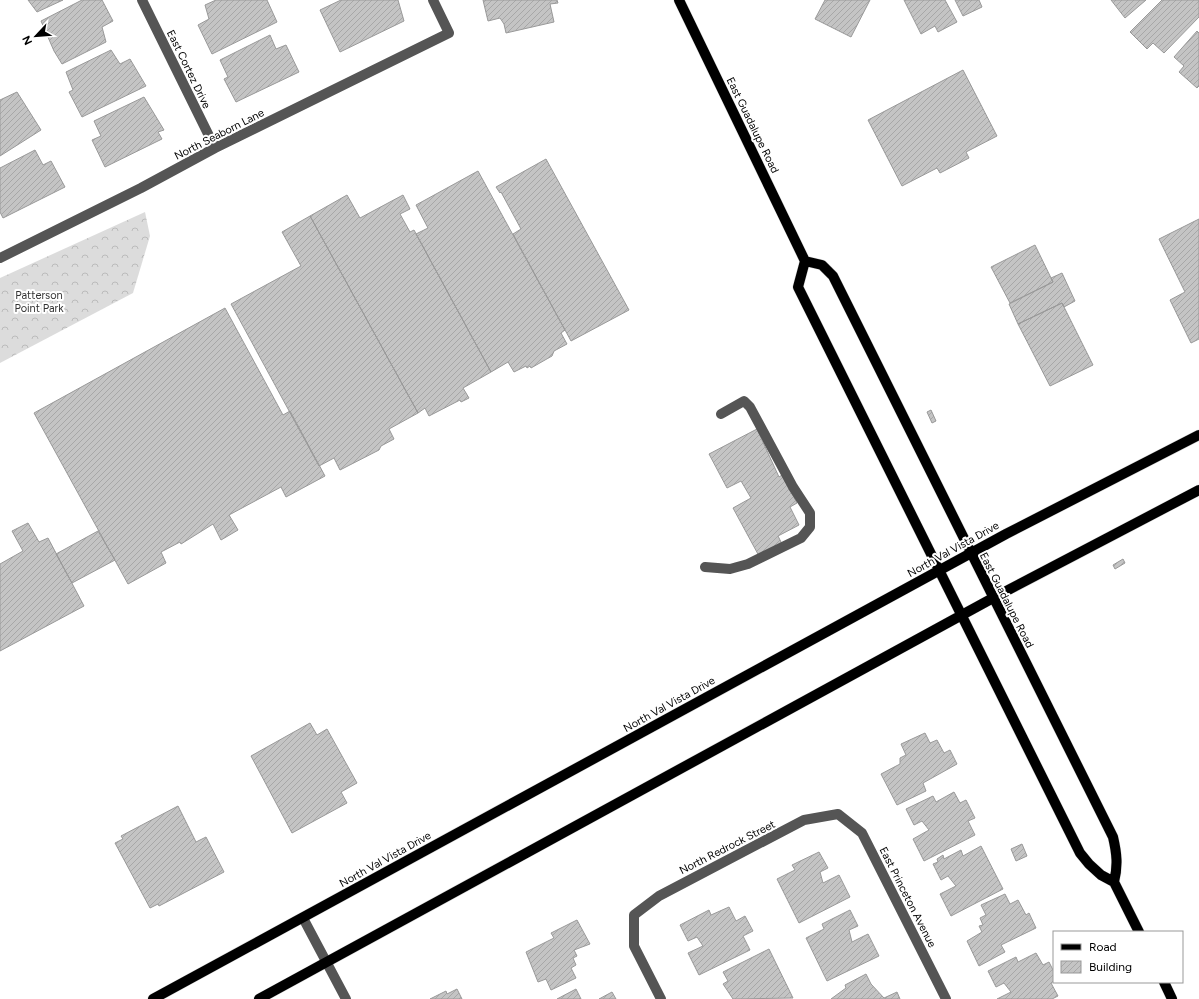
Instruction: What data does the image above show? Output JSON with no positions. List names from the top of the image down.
{
  "streets": {
    "main road": ["East Guadalupe Road", "North Val Vista Drive"],
    "street": [
      "East Cortez Drive",
      "North Seaborn Lane",
      "North Redrock Street",
      "East Princeton Avenue"
    ]
  },
  "crossings": [
    ["East Cortez Drive", "North Seaborn Lane"],
    ["East Guadalupe Road", "North Val Vista Drive"],
    ["North Redrock Street", "East Princeton Avenue"]
  ],
  "parks": ["Patterson Point Park"],
  "legend": ["Road", "Building"],
  "north": "bottom left"
}
